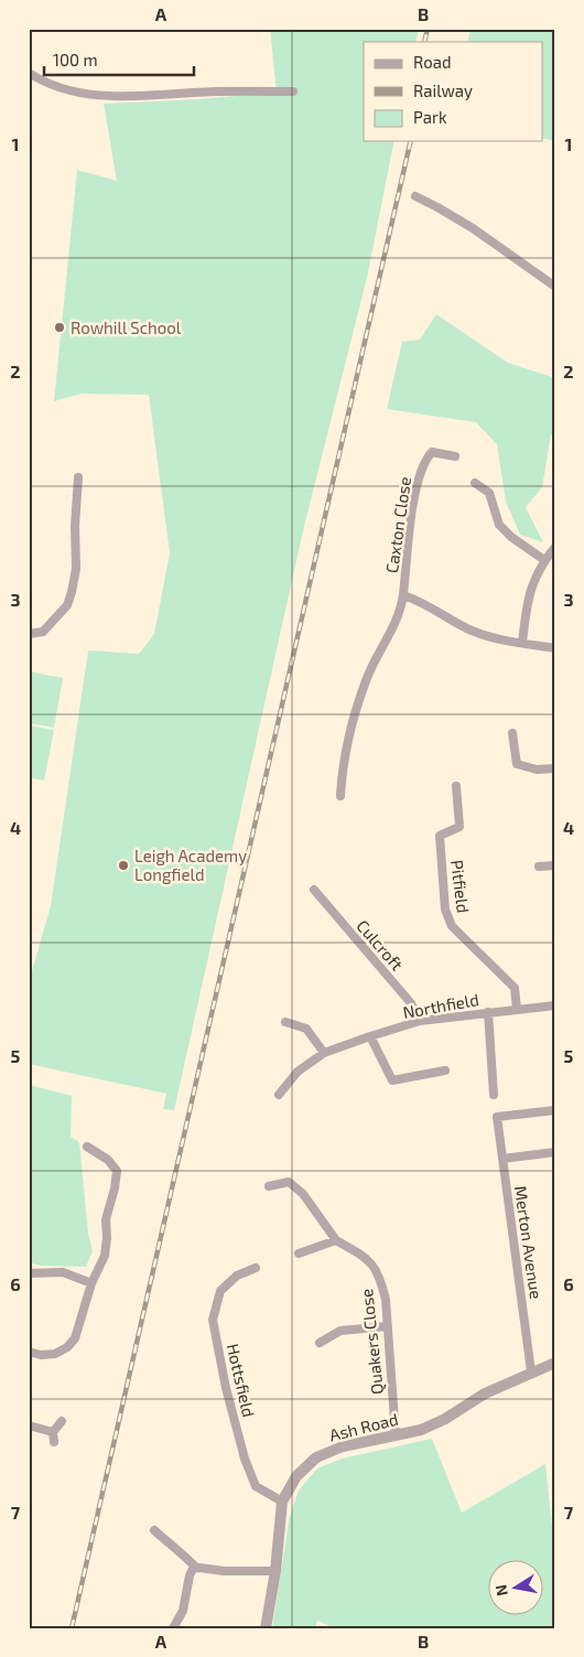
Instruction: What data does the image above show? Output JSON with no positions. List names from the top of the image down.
{
  "streets": {
    "street": [
      "Caxton Close",
      "Pitfield",
      "Culcroft",
      "Northfield",
      "Merton Avenue",
      "Quakers Close",
      "Hottsfield",
      "Ash Road"
    ]
  },
  "crossings": [
    ["Pitfield", "Northfield"],
    ["Culcroft", "Northfield"],
    ["Merton Avenue", "Ash Road"],
    ["Quakers Close", "Ash Road"],
    ["Hottsfield", "Ash Road"]
  ],
  "places": ["Rowhill School", "Leigh Academy Longfield"],
  "legend": ["Road", "Railway", "Park"],
  "scale_bar": "100 m",
  "north": "left",
  "grid": {
    "columns": ["A", "B"],
    "rows": [
      "1",
      "2",
      "3",
      "4",
      "5",
      "6",
      "7"
    ]
  }
}
